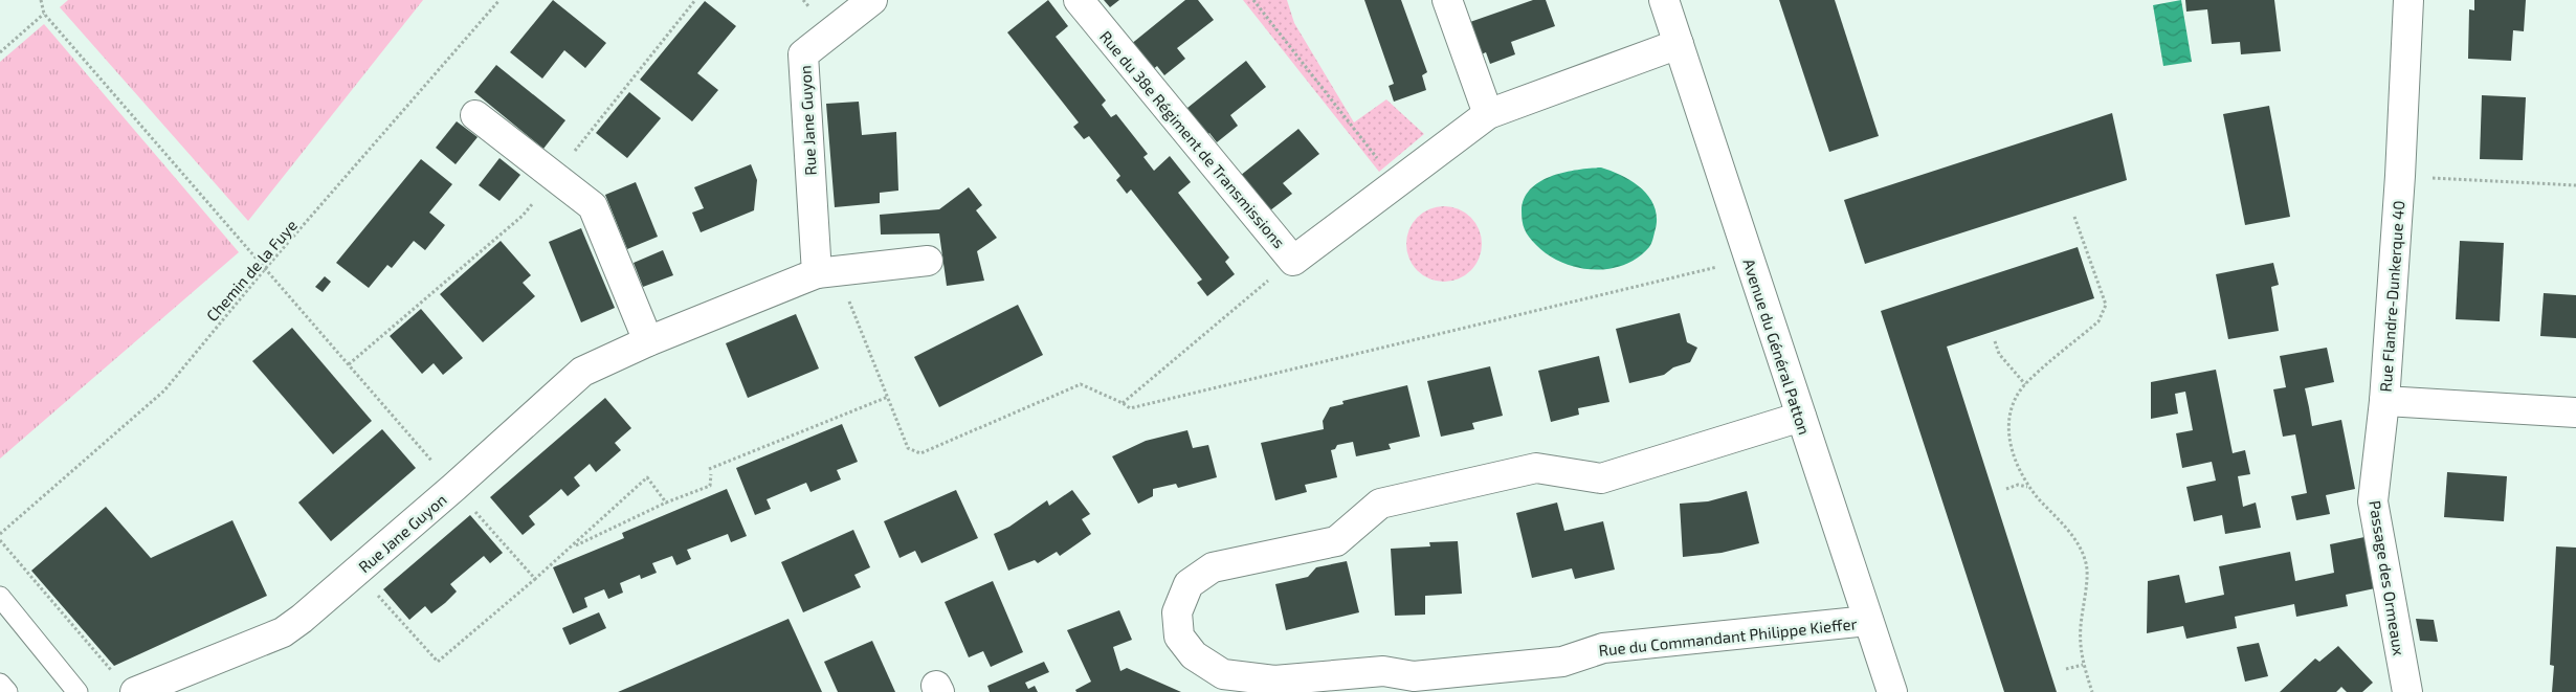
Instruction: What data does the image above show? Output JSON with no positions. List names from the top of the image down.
{
  "streets": {
    "street": [
      "Rue Jane Guyon",
      "Rue du 38e Régiment de Transmissions",
      "Rue Flandre-Dunkerque 40",
      "Avenue du Général Patton",
      "Passage des Ormeaux",
      "Rue du Commandant Philippe Kieffer"
    ],
    "path": ["Chemin de la Fuye"]
  },
  "crossings": [
    ["Rue du 38e Régiment de Transmissions", "Avenue du Général Patton"],
    ["Rue Flandre-Dunkerque 40", "Passage des Ormeaux"],
    ["Avenue du Général Patton", "Rue du Commandant Philippe Kieffer"]
  ]
}
